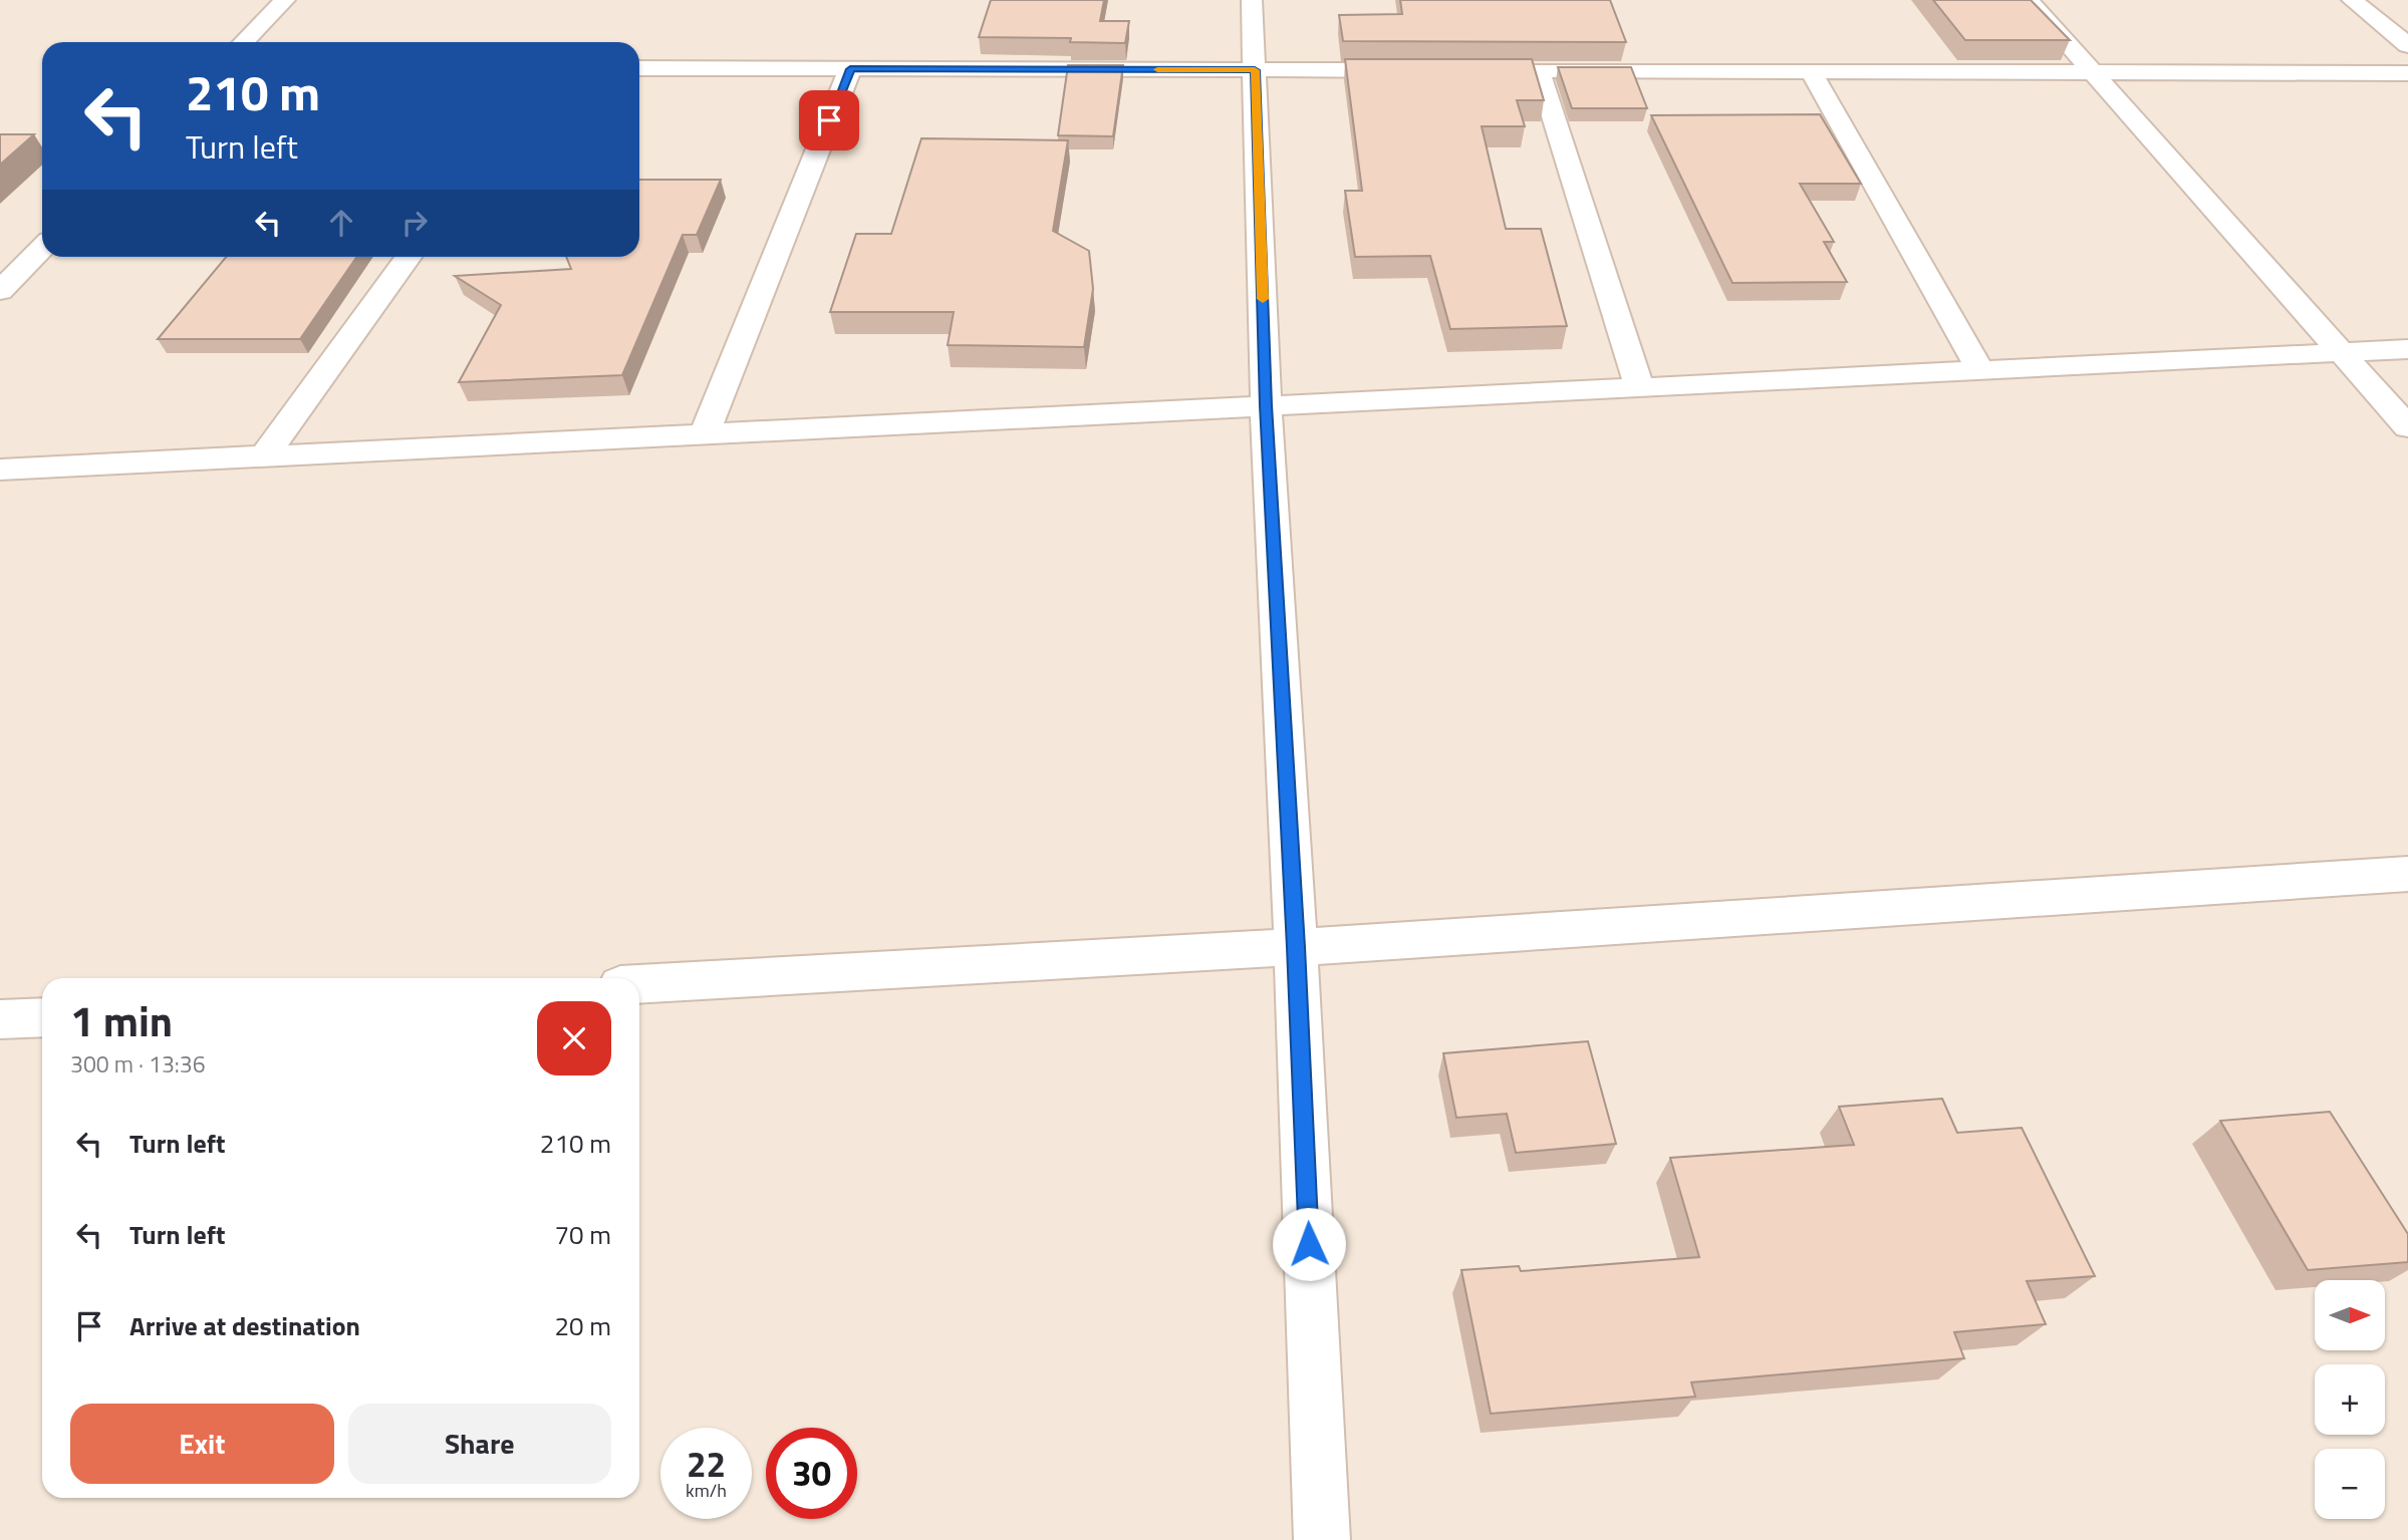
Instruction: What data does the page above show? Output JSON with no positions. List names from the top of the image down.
{
  "north": "right",
  "page": {
    "turn": ["210 m", "Turn left"],
    "heading": ["1 min", "300 m · 13:36"],
    "list": [
      {
        "name": "Turn left",
        "value": "210 m"
      },
      {
        "name": "Turn left",
        "value": "70 m"
      },
      {
        "name": "Arrive at destination",
        "value": "20 m"
      }
    ],
    "map_buttons": ["+", "−"],
    "buttons": ["Exit", "Share"],
    "speed": "22 km/h",
    "limit": "30"
  }
}
